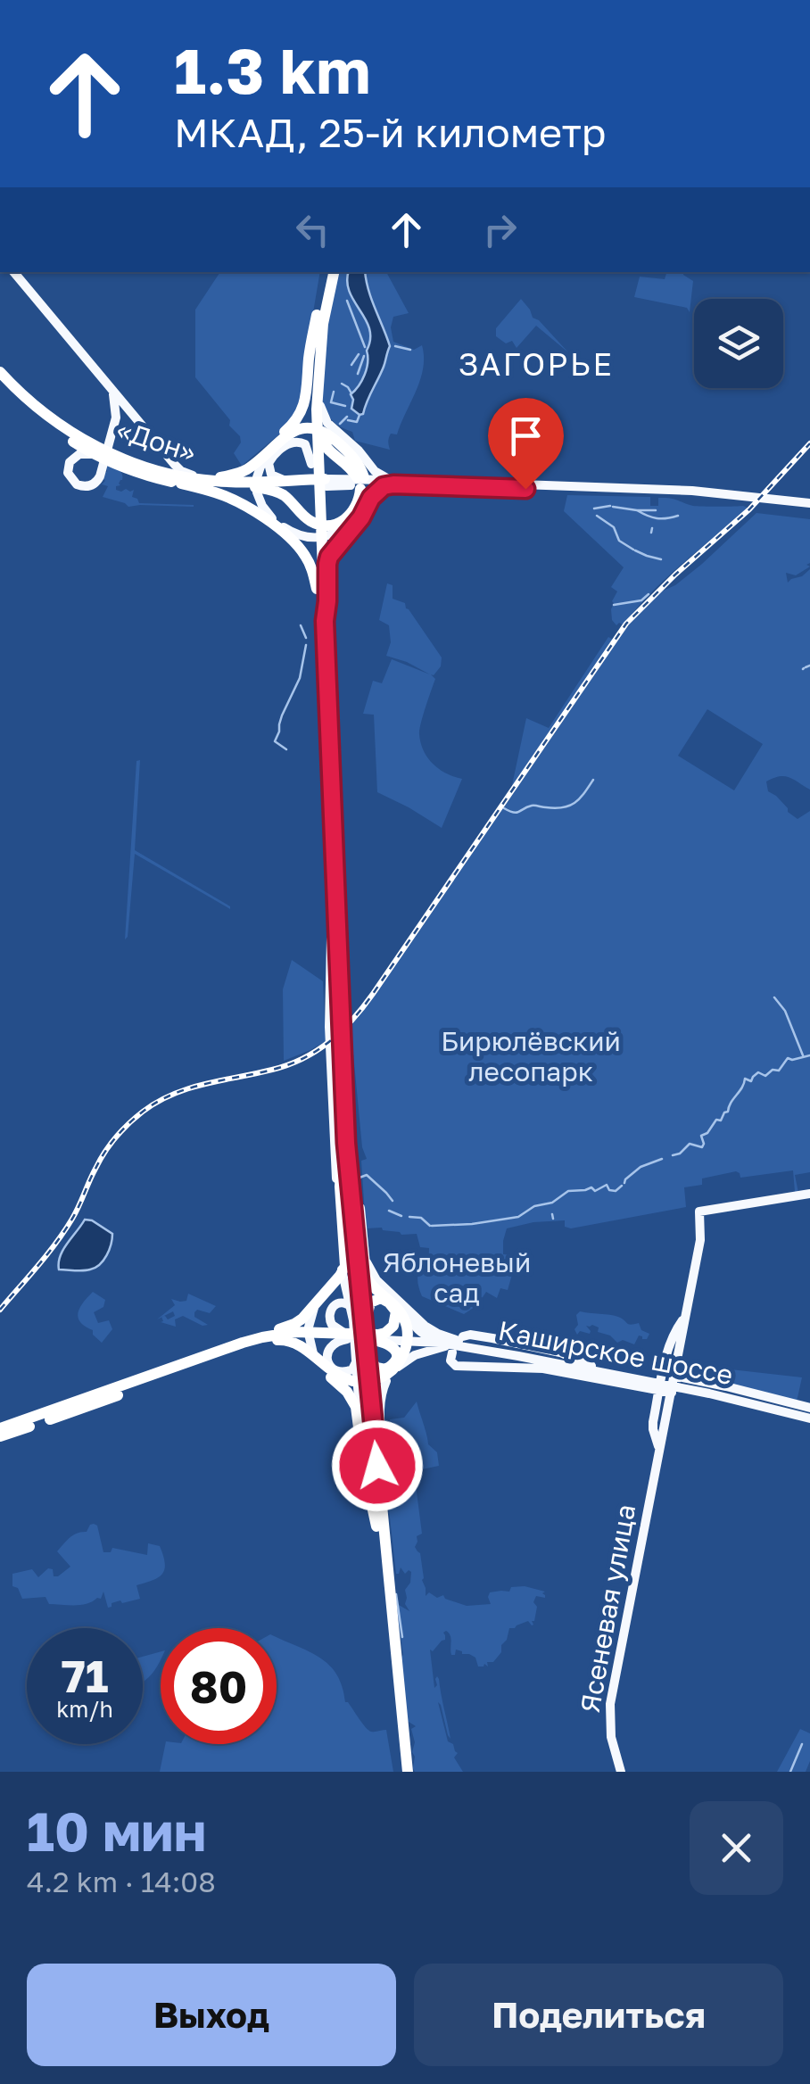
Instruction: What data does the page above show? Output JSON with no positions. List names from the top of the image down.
{
  "streets": {
    "highway": ["«Дон»", "Каширское шоссе"],
    "main road": ["Ясеневая улица"]
  },
  "crossings": [
    ["Каширское шоссе", "Ясеневая улица"]
  ],
  "districts": ["ЗАГОРЬЕ"],
  "parks": ["Бирюлёвский лесопарк", "Яблоневый сад"],
  "page": {
    "turn": ["1.3 km", "МКАД, 25-й километр"],
    "speed": "71 km/h",
    "limit": "80",
    "heading": ["10 мин", "4.2 km · 14:08"],
    "buttons": ["Выход", "Поделиться"]
  }
}
